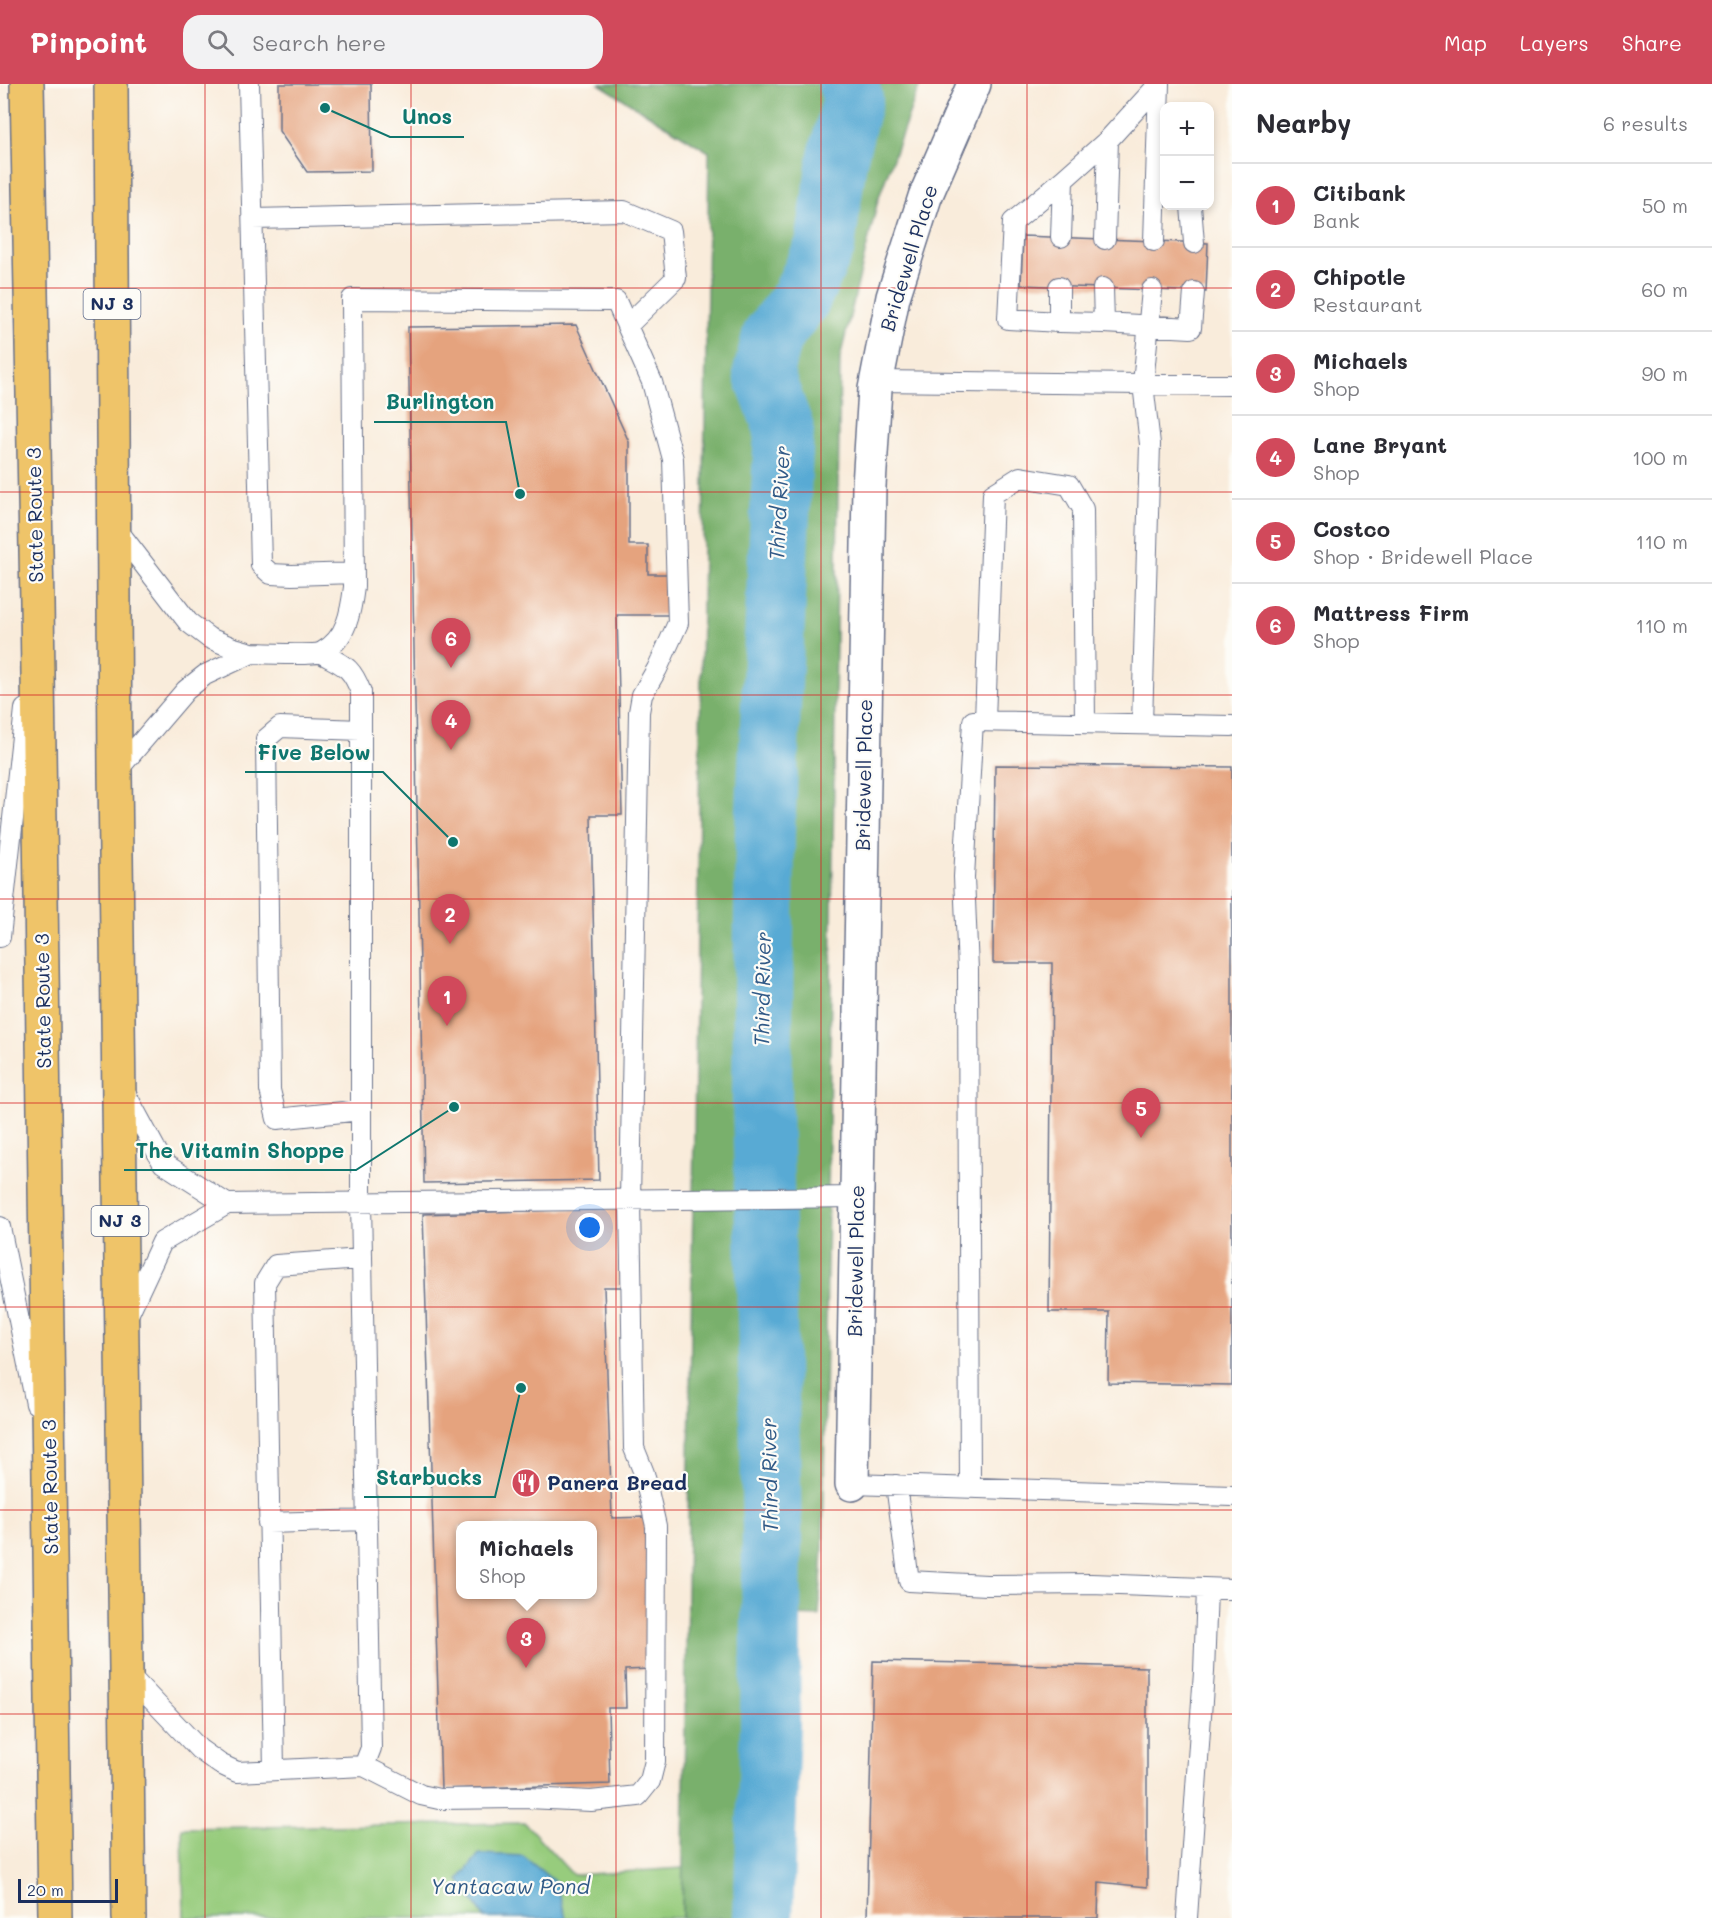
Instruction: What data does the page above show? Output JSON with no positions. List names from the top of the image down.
{
  "streets": {
    "highway": ["NJ 3", "State Route 3"],
    "street": ["Bridewell Place"]
  },
  "water": ["Third River", "Yantacaw Pond"],
  "places": {
    "other": [
      "Unos",
      "Burlington",
      "Five Below",
      "The Vitamin Shoppe",
      "Starbucks"
    ],
    "restaurant": ["Panera Bread"]
  },
  "scale_bar": "20 m",
  "page": {
    "header": "Pinpoint",
    "search": "Search here",
    "nav": ["Map", "Layers", "Share"],
    "heading": ["Nearby", "6 results"],
    "map_buttons": ["+", "−"],
    "list": [
      {
        "mark": "1",
        "name": "Citibank",
        "note": "Bank",
        "value": "50 m"
      },
      {
        "mark": "2",
        "name": "Chipotle",
        "note": "Restaurant",
        "value": "60 m"
      },
      {
        "mark": "3",
        "name": "Michaels",
        "note": "Shop",
        "value": "90 m"
      },
      {
        "mark": "4",
        "name": "Lane Bryant",
        "note": "Shop",
        "value": "100 m"
      },
      {
        "mark": "5",
        "name": "Costco",
        "note": "Shop · Bridewell Place",
        "value": "110 m"
      },
      {
        "mark": "6",
        "name": "Mattress Firm",
        "note": "Shop",
        "value": "110 m"
      }
    ],
    "pins": [
      "6",
      "4",
      "2",
      "1",
      "5",
      "3"
    ],
    "popup": ["Michaels", "Shop"],
    "scale": "20 m"
  }
}
